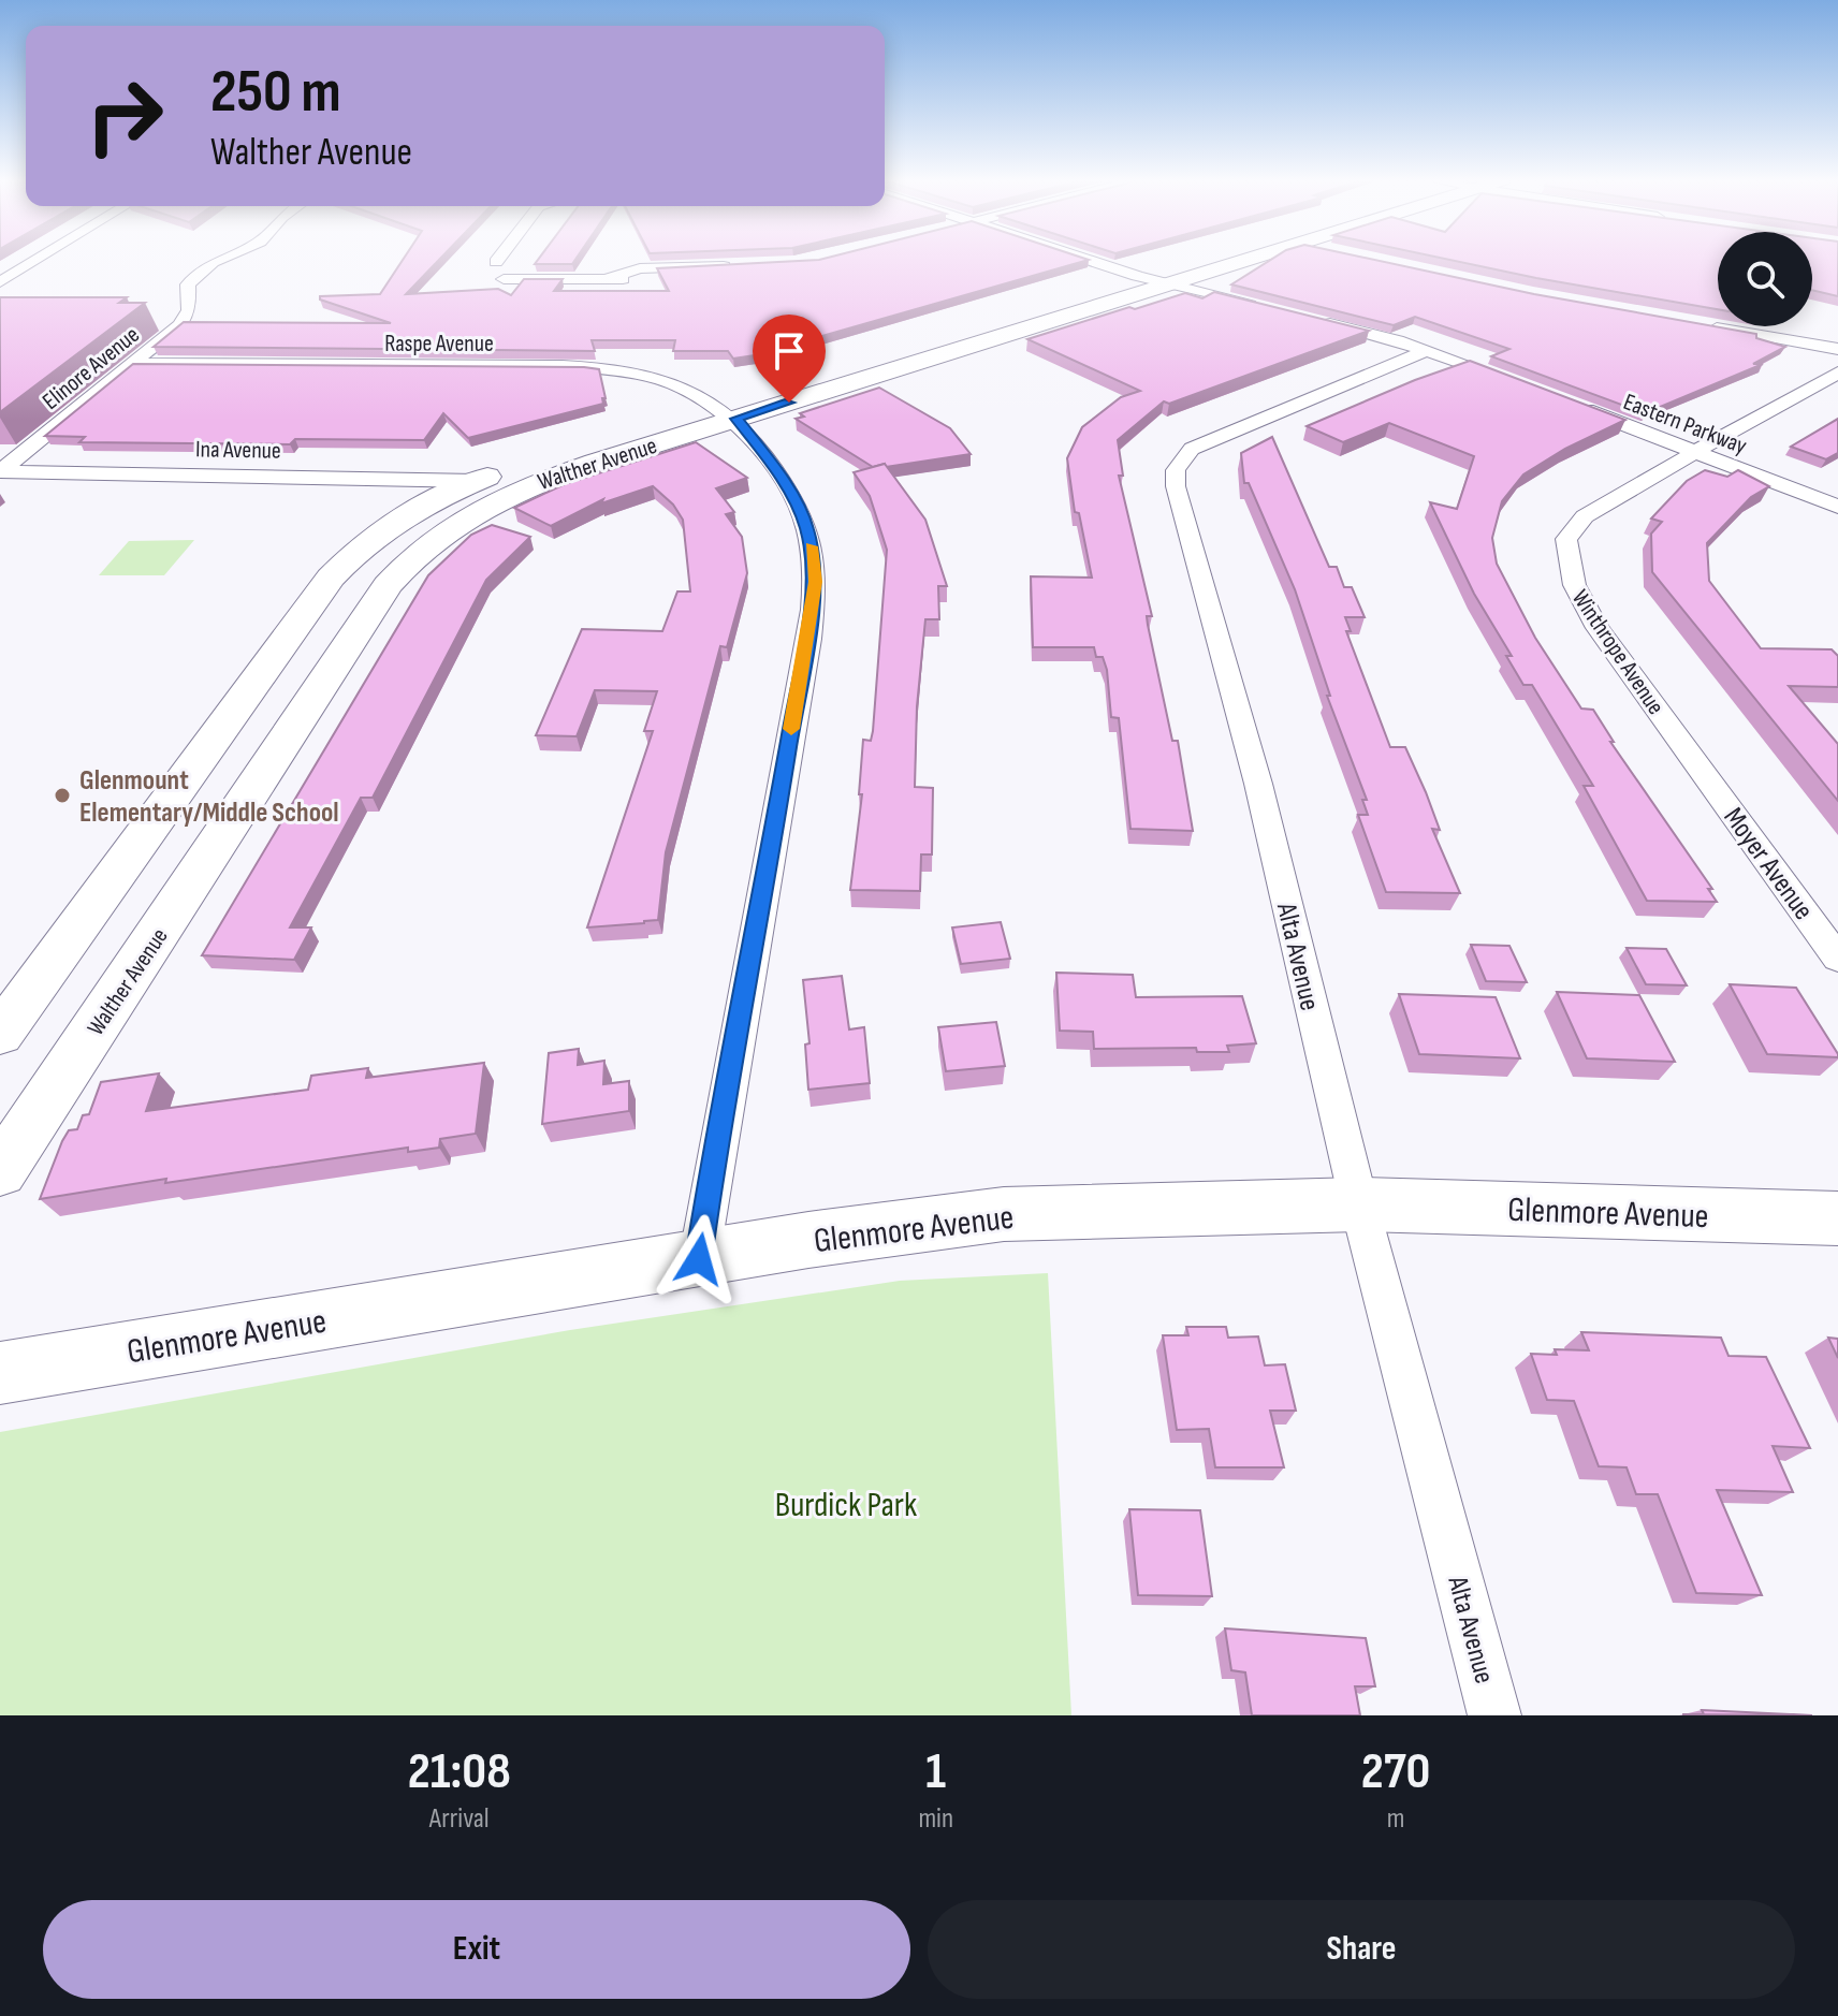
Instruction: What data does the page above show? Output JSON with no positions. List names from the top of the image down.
{
  "streets": {
    "main road": ["Walther Avenue", "Glenmore Avenue"],
    "street": [
      "Raspe Avenue",
      "Elinore Avenue",
      "Eastern Parkway",
      "Ina Avenue",
      "Winthrope Avenue",
      "Moyer Avenue",
      "Alta Avenue"
    ]
  },
  "crossings": [
    ["Raspe Avenue", "Elinore Avenue"],
    ["Raspe Avenue", "Walther Avenue"],
    ["Elinore Avenue", "Ina Avenue"],
    ["Eastern Parkway", "Winthrope Avenue"],
    ["Ina Avenue", "Walther Avenue"],
    ["Winthrope Avenue", "Moyer Avenue"],
    ["Alta Avenue", "Glenmore Avenue"]
  ],
  "parks": ["Burdick Park"],
  "places": ["Glenmount Elementary/Middle School"],
  "page": {
    "turn": ["250 m", "Walther Avenue"],
    "eta": [
      "21:08",
      "Arrival",
      "1",
      "min",
      "270",
      "m"
    ],
    "buttons": ["Exit", "Share"]
  }
}
